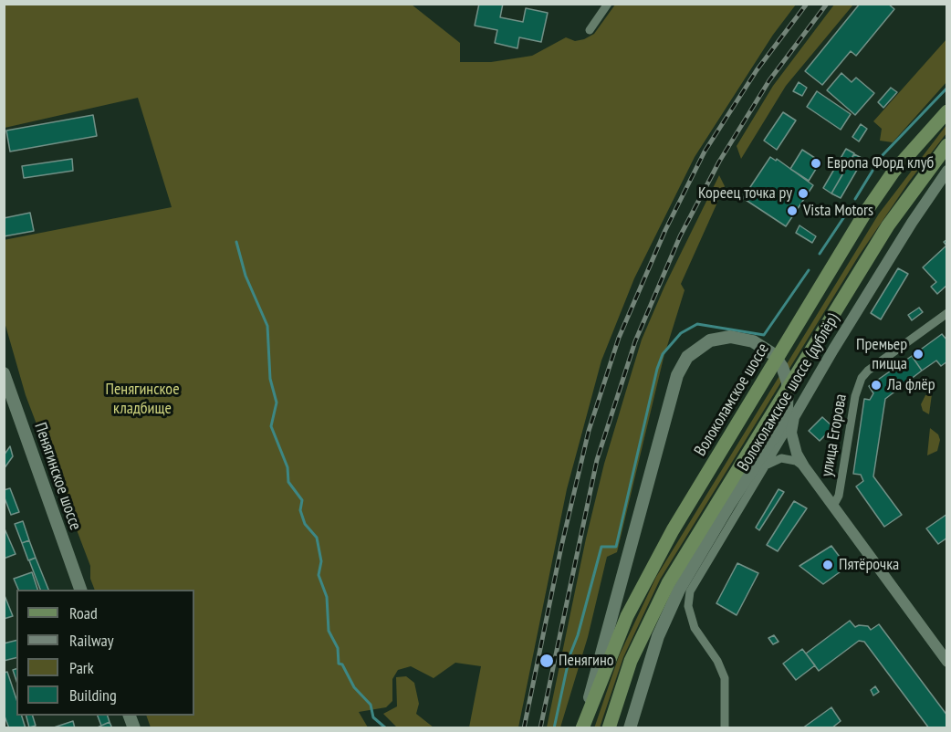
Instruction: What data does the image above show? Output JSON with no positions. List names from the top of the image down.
{
  "streets": {
    "main road": ["Волоколамское шоссе", "Пенягинское шоссе"],
    "street": ["Волоколамское шоссе (дублёр)", "улица Егорова"]
  },
  "parks": ["Пенягинское кладбище"],
  "places": [
    "Европа Форд клуб",
    "Кореец точка ру",
    "Vista Motors",
    "Премьер пицца",
    "Ла флёр",
    "Пятёрочка",
    "Пенягино"
  ],
  "legend": [
    "Road",
    "Railway",
    "Park",
    "Building"
  ]
}
